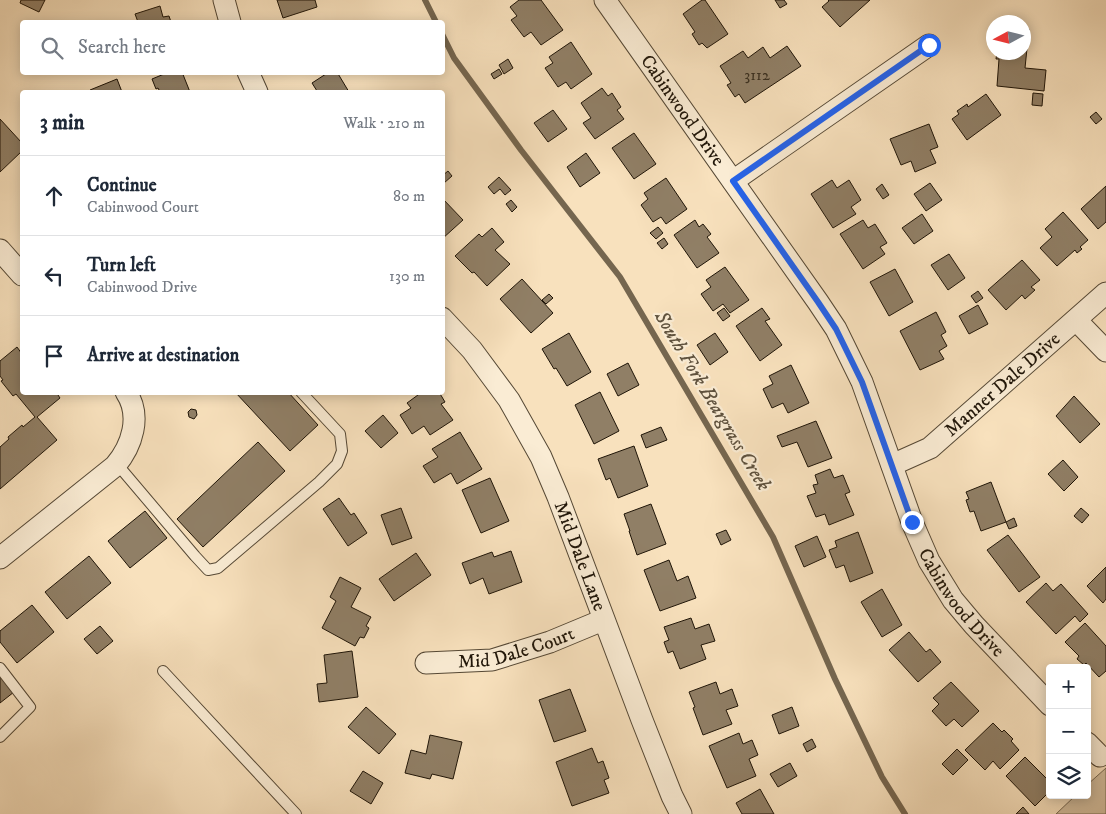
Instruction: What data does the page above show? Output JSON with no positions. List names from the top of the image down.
{
  "streets": {
    "street": [
      "Cabinwood Drive",
      "Manner Dale Drive",
      "Mid Dale Lane",
      "Mid Dale Court"
    ]
  },
  "crossings": [
    ["Cabinwood Drive", "Manner Dale Drive"],
    ["Mid Dale Lane", "Mid Dale Court"]
  ],
  "water": ["South Fork Beargrass Creek"],
  "house_numbers": ["3112"],
  "north": "left",
  "page": {
    "search": "Search here",
    "heading": ["3 min", "Walk · 210 m"],
    "list": [
      ["Continue", "Cabinwood Court", "80 m"],
      ["Turn left", "Cabinwood Drive", "130 m"],
      "Arrive at destination"
    ],
    "map_buttons": ["+", "−"]
  }
}
